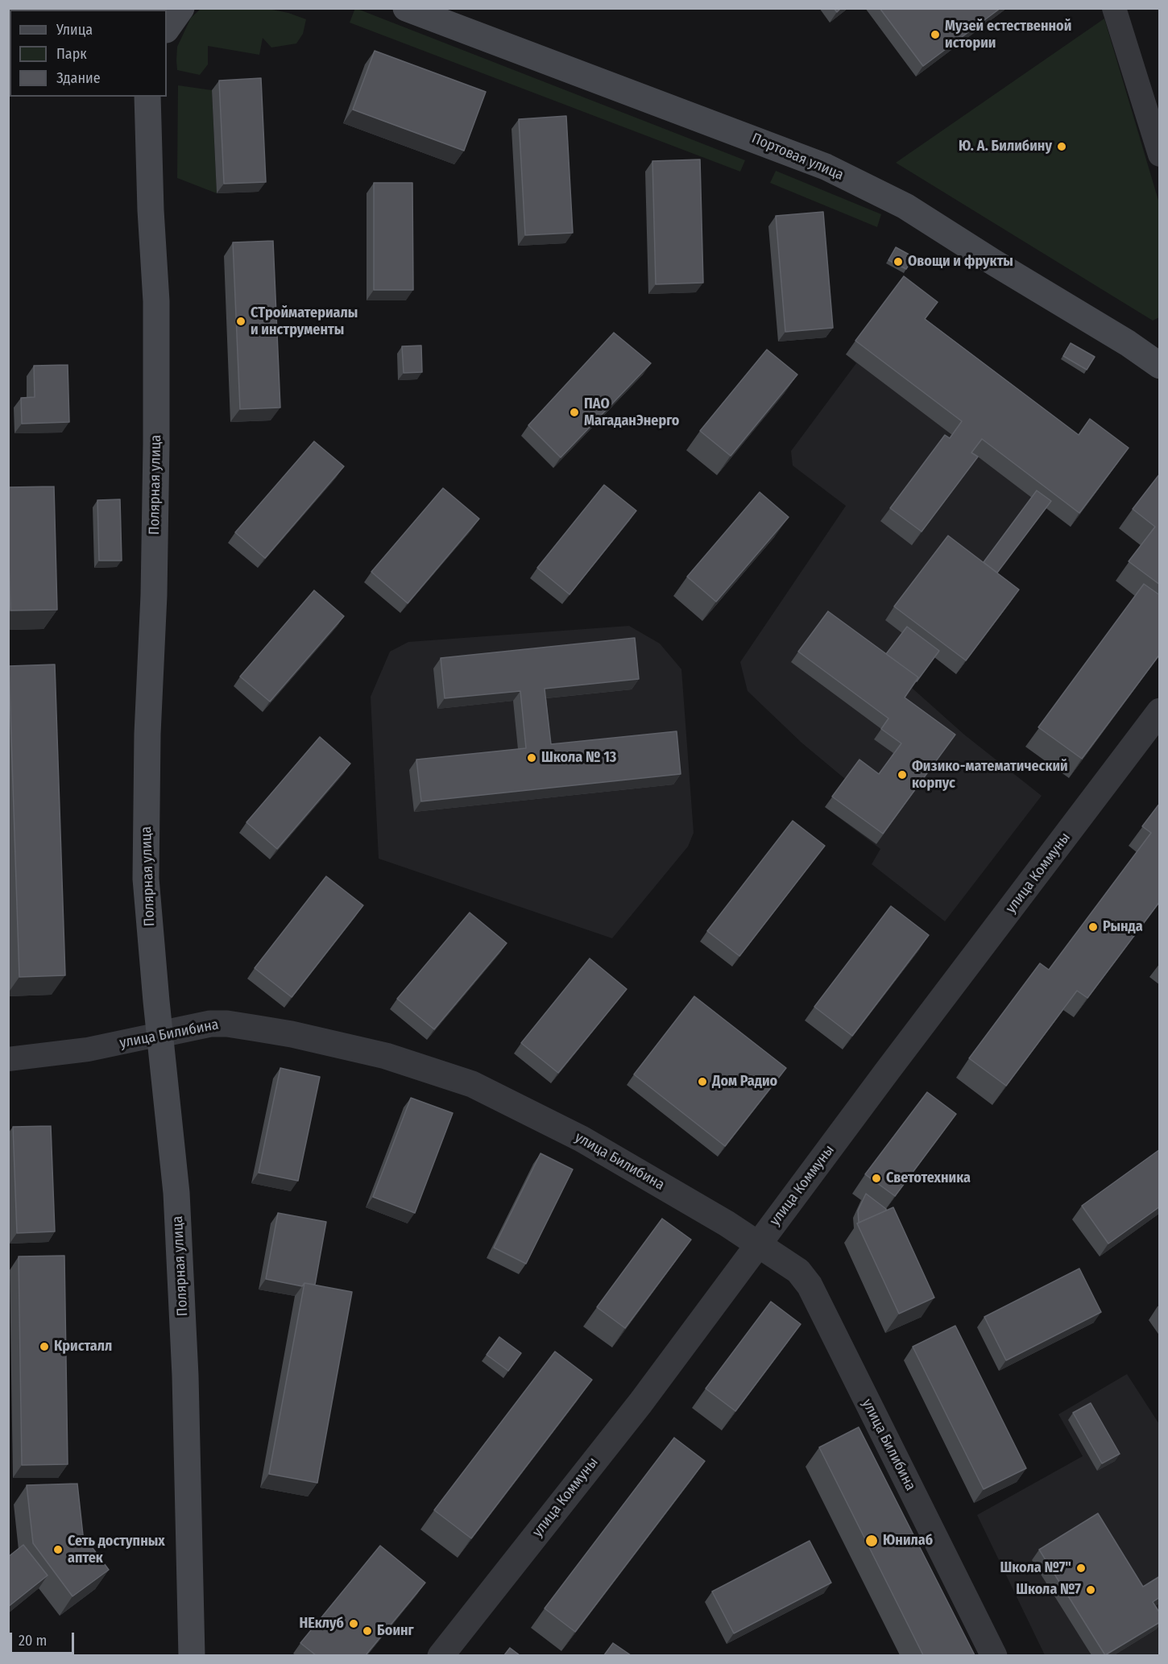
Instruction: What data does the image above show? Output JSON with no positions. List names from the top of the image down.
{
  "streets": {
    "main road": ["Портовая улица", "Полярная улица"],
    "street": ["улица Коммуны", "улица Билибина"]
  },
  "crossings": [
    ["Полярная улица", "улица Билибина"],
    ["улица Коммуны", "улица Билибина"]
  ],
  "places": [
    "Музей естественной истории",
    "Ю. А. Билибину",
    "Овощи и фрукты",
    "СТройматериалы и инструменты",
    "ПАО МагаданЭнерго",
    "Школа № 13",
    "Физико-математический корпус",
    "Рында",
    "Дом Радио",
    "Светотехника",
    "Кристалл",
    "Юнилаб",
    "Сеть доступных аптек",
    "Школа №7\"",
    "Школа №7",
    "НЕклуб",
    "Боинг"
  ],
  "legend": ["Улица", "Парк", "Здание"],
  "scale_bar": "20 m"
}
